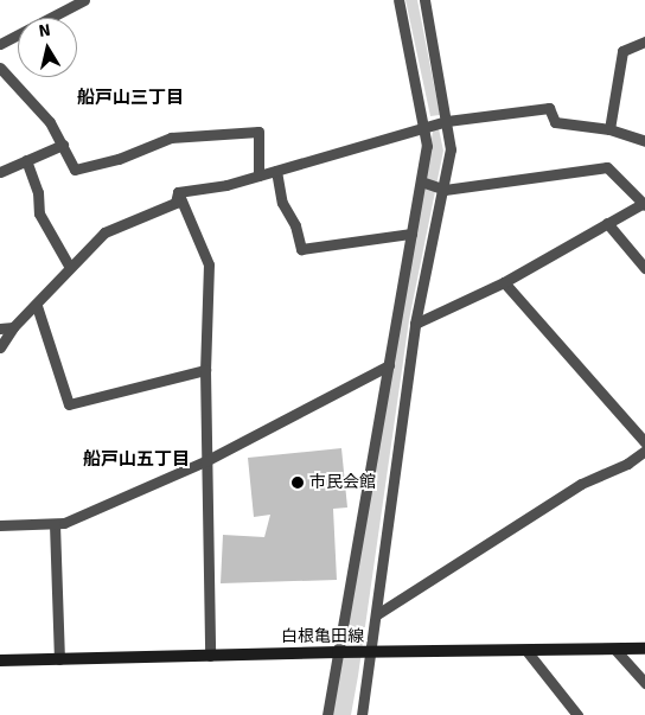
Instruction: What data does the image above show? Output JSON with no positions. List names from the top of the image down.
{
  "streets": {
    "main road": ["白根亀田線"]
  },
  "districts": ["船戸山三丁目", "船戸山五丁目"],
  "places": ["市民会館"],
  "north": "top"
}
